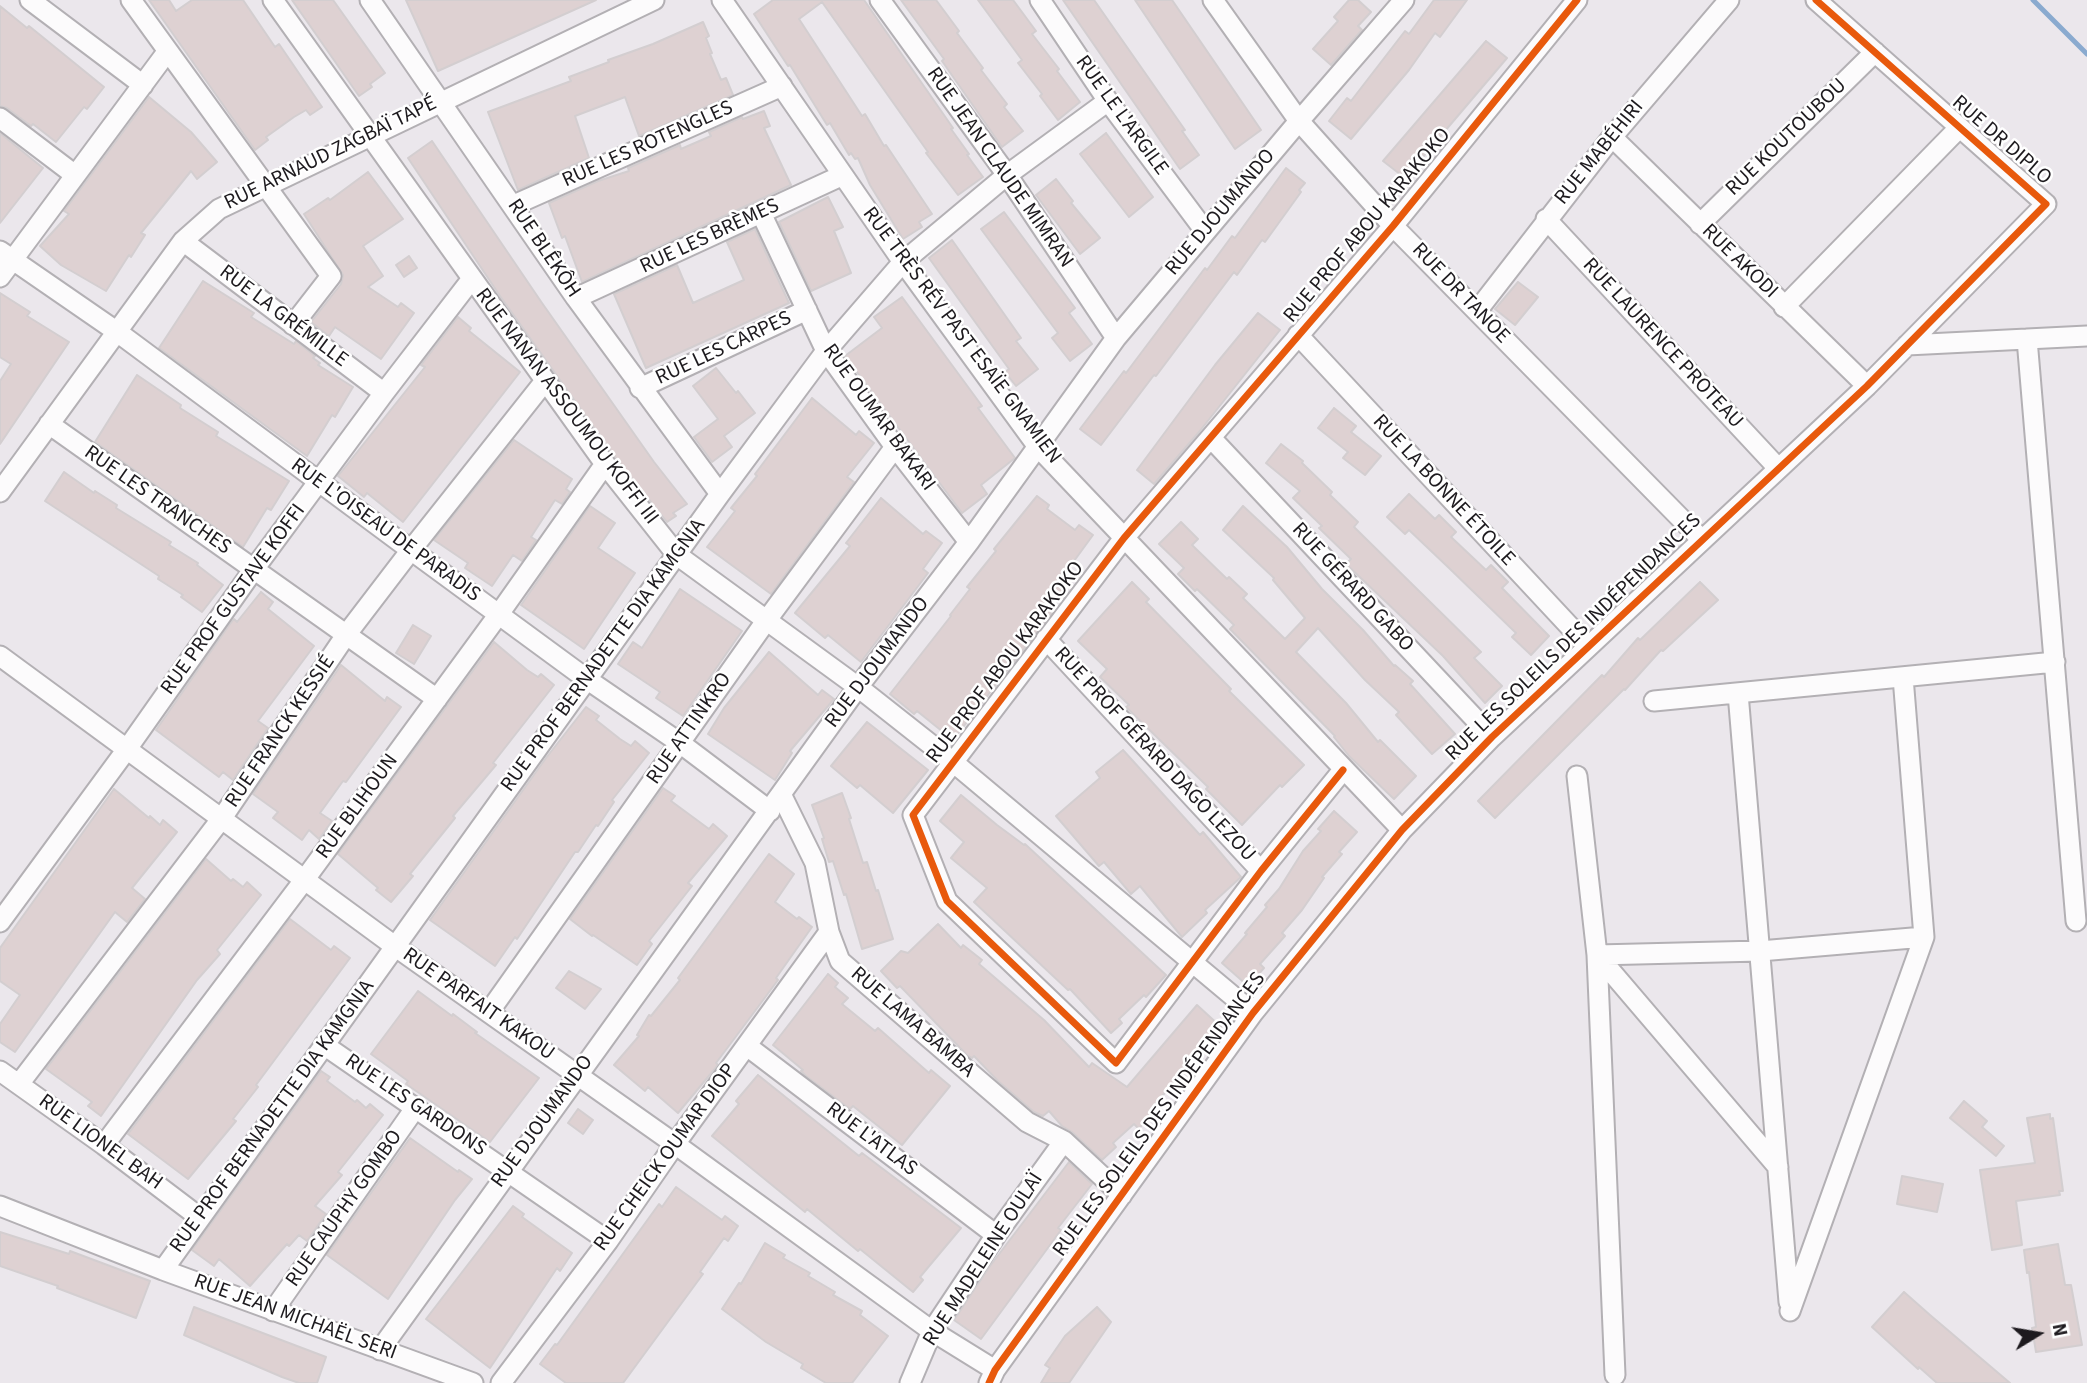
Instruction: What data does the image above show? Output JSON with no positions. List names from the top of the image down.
{
  "streets": {
    "street": [
      "RUE LE L'ARGILE",
      "RUE KOUTOUBOU",
      "RUE DR DIPLO",
      "RUE LES ROTENGLES",
      "RUE MABÉHIRI",
      "RUE ARNAUD ZAGBAÏ TAPÉ",
      "RUE JEAN CLAUDE MIMRAN",
      "RUE DJOUMANDO",
      "RUE PROF ABOU KARAKOKO",
      "RUE LES BRÈMES",
      "RUE BLÊKÔH",
      "RUE AKODI",
      "RUE DR TANOE",
      "RUE LA GRÉMILLE",
      "RUE TRÈS RÉV PAST ESAÏE GNAMIEN",
      "RUE LAURENCE PROTEAU",
      "RUE LES CARPES",
      "RUE NANAN ASSOUMOU KOFFI III",
      "RUE OUMAR BAKARI",
      "RUE LA BONNE ÉTOILE",
      "RUE LES TRANCHES",
      "RUE L'OISEAU DE PARADIS",
      "RUE GÉRARD GABO",
      "RUE PROF GUSTAVE KOFFI",
      "RUE LES SOLEILS DES INDÉPENDANCES",
      "RUE PROF BERNADETTE DIA KAMGNIA",
      "RUE ATTINKRO",
      "RUE FRANCK KESSIÉ",
      "RUE PROF GÉRARD DAGO LEZOU",
      "RUE BLIHOUN",
      "RUE PARFAIT KAKOU",
      "RUE LAMA BAMBA",
      "RUE LES GARDONS",
      "RUE L'ATLAS",
      "RUE LIONEL BAH",
      "RUE CHEICK OUMAR DIOP",
      "RUE CAUPHY GOMBO",
      "RUE MADELEINE OULAÏ",
      "RUE JEAN MICHAËL SERI"
    ]
  },
  "crossings": [
    ["RUE LE L'ARGILE", "RUE DJOUMANDO"],
    ["RUE LE L'ARGILE", "RUE PROF BERNADETTE DIA KAMGNIA"],
    ["RUE KOUTOUBOU", "RUE DR DIPLO"],
    ["RUE KOUTOUBOU", "RUE AKODI"],
    ["RUE DR DIPLO", "RUE LES SOLEILS DES INDÉPENDANCES"],
    ["RUE LES ROTENGLES", "RUE BLÊKÔH"],
    ["RUE LES ROTENGLES", "RUE TRÈS RÉV PAST ESAÏE GNAMIEN"],
    ["RUE MABÉHIRI", "RUE AKODI"],
    ["RUE MABÉHIRI", "RUE DR TANOE"],
    ["RUE MABÉHIRI", "RUE LAURENCE PROTEAU"],
    ["RUE ARNAUD ZAGBAÏ TAPÉ", "RUE BLÊKÔH"],
    ["RUE ARNAUD ZAGBAÏ TAPÉ", "RUE LA GRÉMILLE"],
    ["RUE ARNAUD ZAGBAÏ TAPÉ", "RUE NANAN ASSOUMOU KOFFI III"],
    ["RUE ARNAUD ZAGBAÏ TAPÉ", "RUE LES TRANCHES"],
    ["RUE ARNAUD ZAGBAÏ TAPÉ", "RUE L'OISEAU DE PARADIS"],
    ["RUE JEAN CLAUDE MIMRAN", "RUE DJOUMANDO"],
    ["RUE JEAN CLAUDE MIMRAN", "RUE PROF BERNADETTE DIA KAMGNIA"],
    ["RUE DJOUMANDO", "RUE DR TANOE"],
    ["RUE DJOUMANDO", "RUE TRÈS RÉV PAST ESAÏE GNAMIEN"],
    ["RUE DJOUMANDO", "RUE NANAN ASSOUMOU KOFFI III"],
    ["RUE DJOUMANDO", "RUE OUMAR BAKARI"],
    ["RUE DJOUMANDO", "RUE L'OISEAU DE PARADIS"],
    ["RUE DJOUMANDO", "RUE PARFAIT KAKOU"],
    ["RUE DJOUMANDO", "RUE LAMA BAMBA"],
    ["RUE DJOUMANDO", "RUE LES GARDONS"],
    ["RUE DJOUMANDO", "RUE JEAN MICHAËL SERI"],
    ["RUE PROF ABOU KARAKOKO", "RUE DR TANOE"],
    ["RUE PROF ABOU KARAKOKO", "RUE TRÈS RÉV PAST ESAÏE GNAMIEN"],
    ["RUE PROF ABOU KARAKOKO", "RUE NANAN ASSOUMOU KOFFI III"],
    ["RUE PROF ABOU KARAKOKO", "RUE LA BONNE ÉTOILE"],
    ["RUE PROF ABOU KARAKOKO", "RUE GÉRARD GABO"],
    ["RUE PROF ABOU KARAKOKO", "RUE PROF GÉRARD DAGO LEZOU"],
    ["RUE LES BRÈMES", "RUE BLÊKÔH"],
    ["RUE LES BRÈMES", "RUE TRÈS RÉV PAST ESAÏE GNAMIEN"],
    ["RUE LES BRÈMES", "RUE OUMAR BAKARI"],
    ["RUE BLÊKÔH", "RUE LES CARPES"],
    ["RUE BLÊKÔH", "RUE PROF BERNADETTE DIA KAMGNIA"],
    ["RUE AKODI", "RUE LES SOLEILS DES INDÉPENDANCES"],
    ["RUE DR TANOE", "RUE LES SOLEILS DES INDÉPENDANCES"],
    ["RUE LA GRÉMILLE", "RUE PROF GUSTAVE KOFFI"],
    ["RUE TRÈS RÉV PAST ESAÏE GNAMIEN", "RUE LES SOLEILS DES INDÉPENDANCES"],
    ["RUE TRÈS RÉV PAST ESAÏE GNAMIEN", "RUE PROF BERNADETTE DIA KAMGNIA"],
    ["RUE LAURENCE PROTEAU", "RUE LES SOLEILS DES INDÉPENDANCES"],
    ["RUE LES CARPES", "RUE OUMAR BAKARI"],
    ["RUE NANAN ASSOUMOU KOFFI III", "RUE PROF GUSTAVE KOFFI"],
    ["RUE NANAN ASSOUMOU KOFFI III", "RUE LES SOLEILS DES INDÉPENDANCES"],
    ["RUE NANAN ASSOUMOU KOFFI III", "RUE PROF BERNADETTE DIA KAMGNIA"],
    ["RUE NANAN ASSOUMOU KOFFI III", "RUE ATTINKRO"],
    ["RUE NANAN ASSOUMOU KOFFI III", "RUE FRANCK KESSIÉ"],
    ["RUE NANAN ASSOUMOU KOFFI III", "RUE BLIHOUN"],
    ["RUE OUMAR BAKARI", "RUE PROF BERNADETTE DIA KAMGNIA"],
    ["RUE OUMAR BAKARI", "RUE ATTINKRO"],
    ["RUE LA BONNE ÉTOILE", "RUE LES SOLEILS DES INDÉPENDANCES"],
    ["RUE LES TRANCHES", "RUE PROF GUSTAVE KOFFI"],
    ["RUE LES TRANCHES", "RUE FRANCK KESSIÉ"],
    ["RUE LES TRANCHES", "RUE BLIHOUN"],
    ["RUE L'OISEAU DE PARADIS", "RUE PROF GUSTAVE KOFFI"],
    ["RUE L'OISEAU DE PARADIS", "RUE PROF BERNADETTE DIA KAMGNIA"],
    ["RUE L'OISEAU DE PARADIS", "RUE ATTINKRO"],
    ["RUE L'OISEAU DE PARADIS", "RUE FRANCK KESSIÉ"],
    ["RUE L'OISEAU DE PARADIS", "RUE BLIHOUN"],
    ["RUE GÉRARD GABO", "RUE LES SOLEILS DES INDÉPENDANCES"],
    ["RUE PROF GUSTAVE KOFFI", "RUE PARFAIT KAKOU"],
    ["RUE LES SOLEILS DES INDÉPENDANCES", "RUE PARFAIT KAKOU"],
    ["RUE LES SOLEILS DES INDÉPENDANCES", "RUE LAMA BAMBA"],
    ["RUE PROF BERNADETTE DIA KAMGNIA", "RUE PARFAIT KAKOU"],
    ["RUE PROF BERNADETTE DIA KAMGNIA", "RUE LES GARDONS"],
    ["RUE PROF BERNADETTE DIA KAMGNIA", "RUE LIONEL BAH"],
    ["RUE PROF BERNADETTE DIA KAMGNIA", "RUE JEAN MICHAËL SERI"],
    ["RUE ATTINKRO", "RUE PARFAIT KAKOU"],
    ["RUE FRANCK KESSIÉ", "RUE PARFAIT KAKOU"],
    ["RUE FRANCK KESSIÉ", "RUE LIONEL BAH"],
    ["RUE BLIHOUN", "RUE PARFAIT KAKOU"],
    ["RUE BLIHOUN", "RUE LIONEL BAH"],
    ["RUE PARFAIT KAKOU", "RUE CHEICK OUMAR DIOP"],
    ["RUE PARFAIT KAKOU", "RUE MADELEINE OULAÏ"],
    ["RUE LAMA BAMBA", "RUE CHEICK OUMAR DIOP"],
    ["RUE LAMA BAMBA", "RUE MADELEINE OULAÏ"],
    ["RUE LES GARDONS", "RUE CHEICK OUMAR DIOP"],
    ["RUE LES GARDONS", "RUE CAUPHY GOMBO"],
    ["RUE L'ATLAS", "RUE CHEICK OUMAR DIOP"],
    ["RUE L'ATLAS", "RUE MADELEINE OULAÏ"],
    ["RUE CAUPHY GOMBO", "RUE JEAN MICHAËL SERI"]
  ],
  "north": "right"
}
